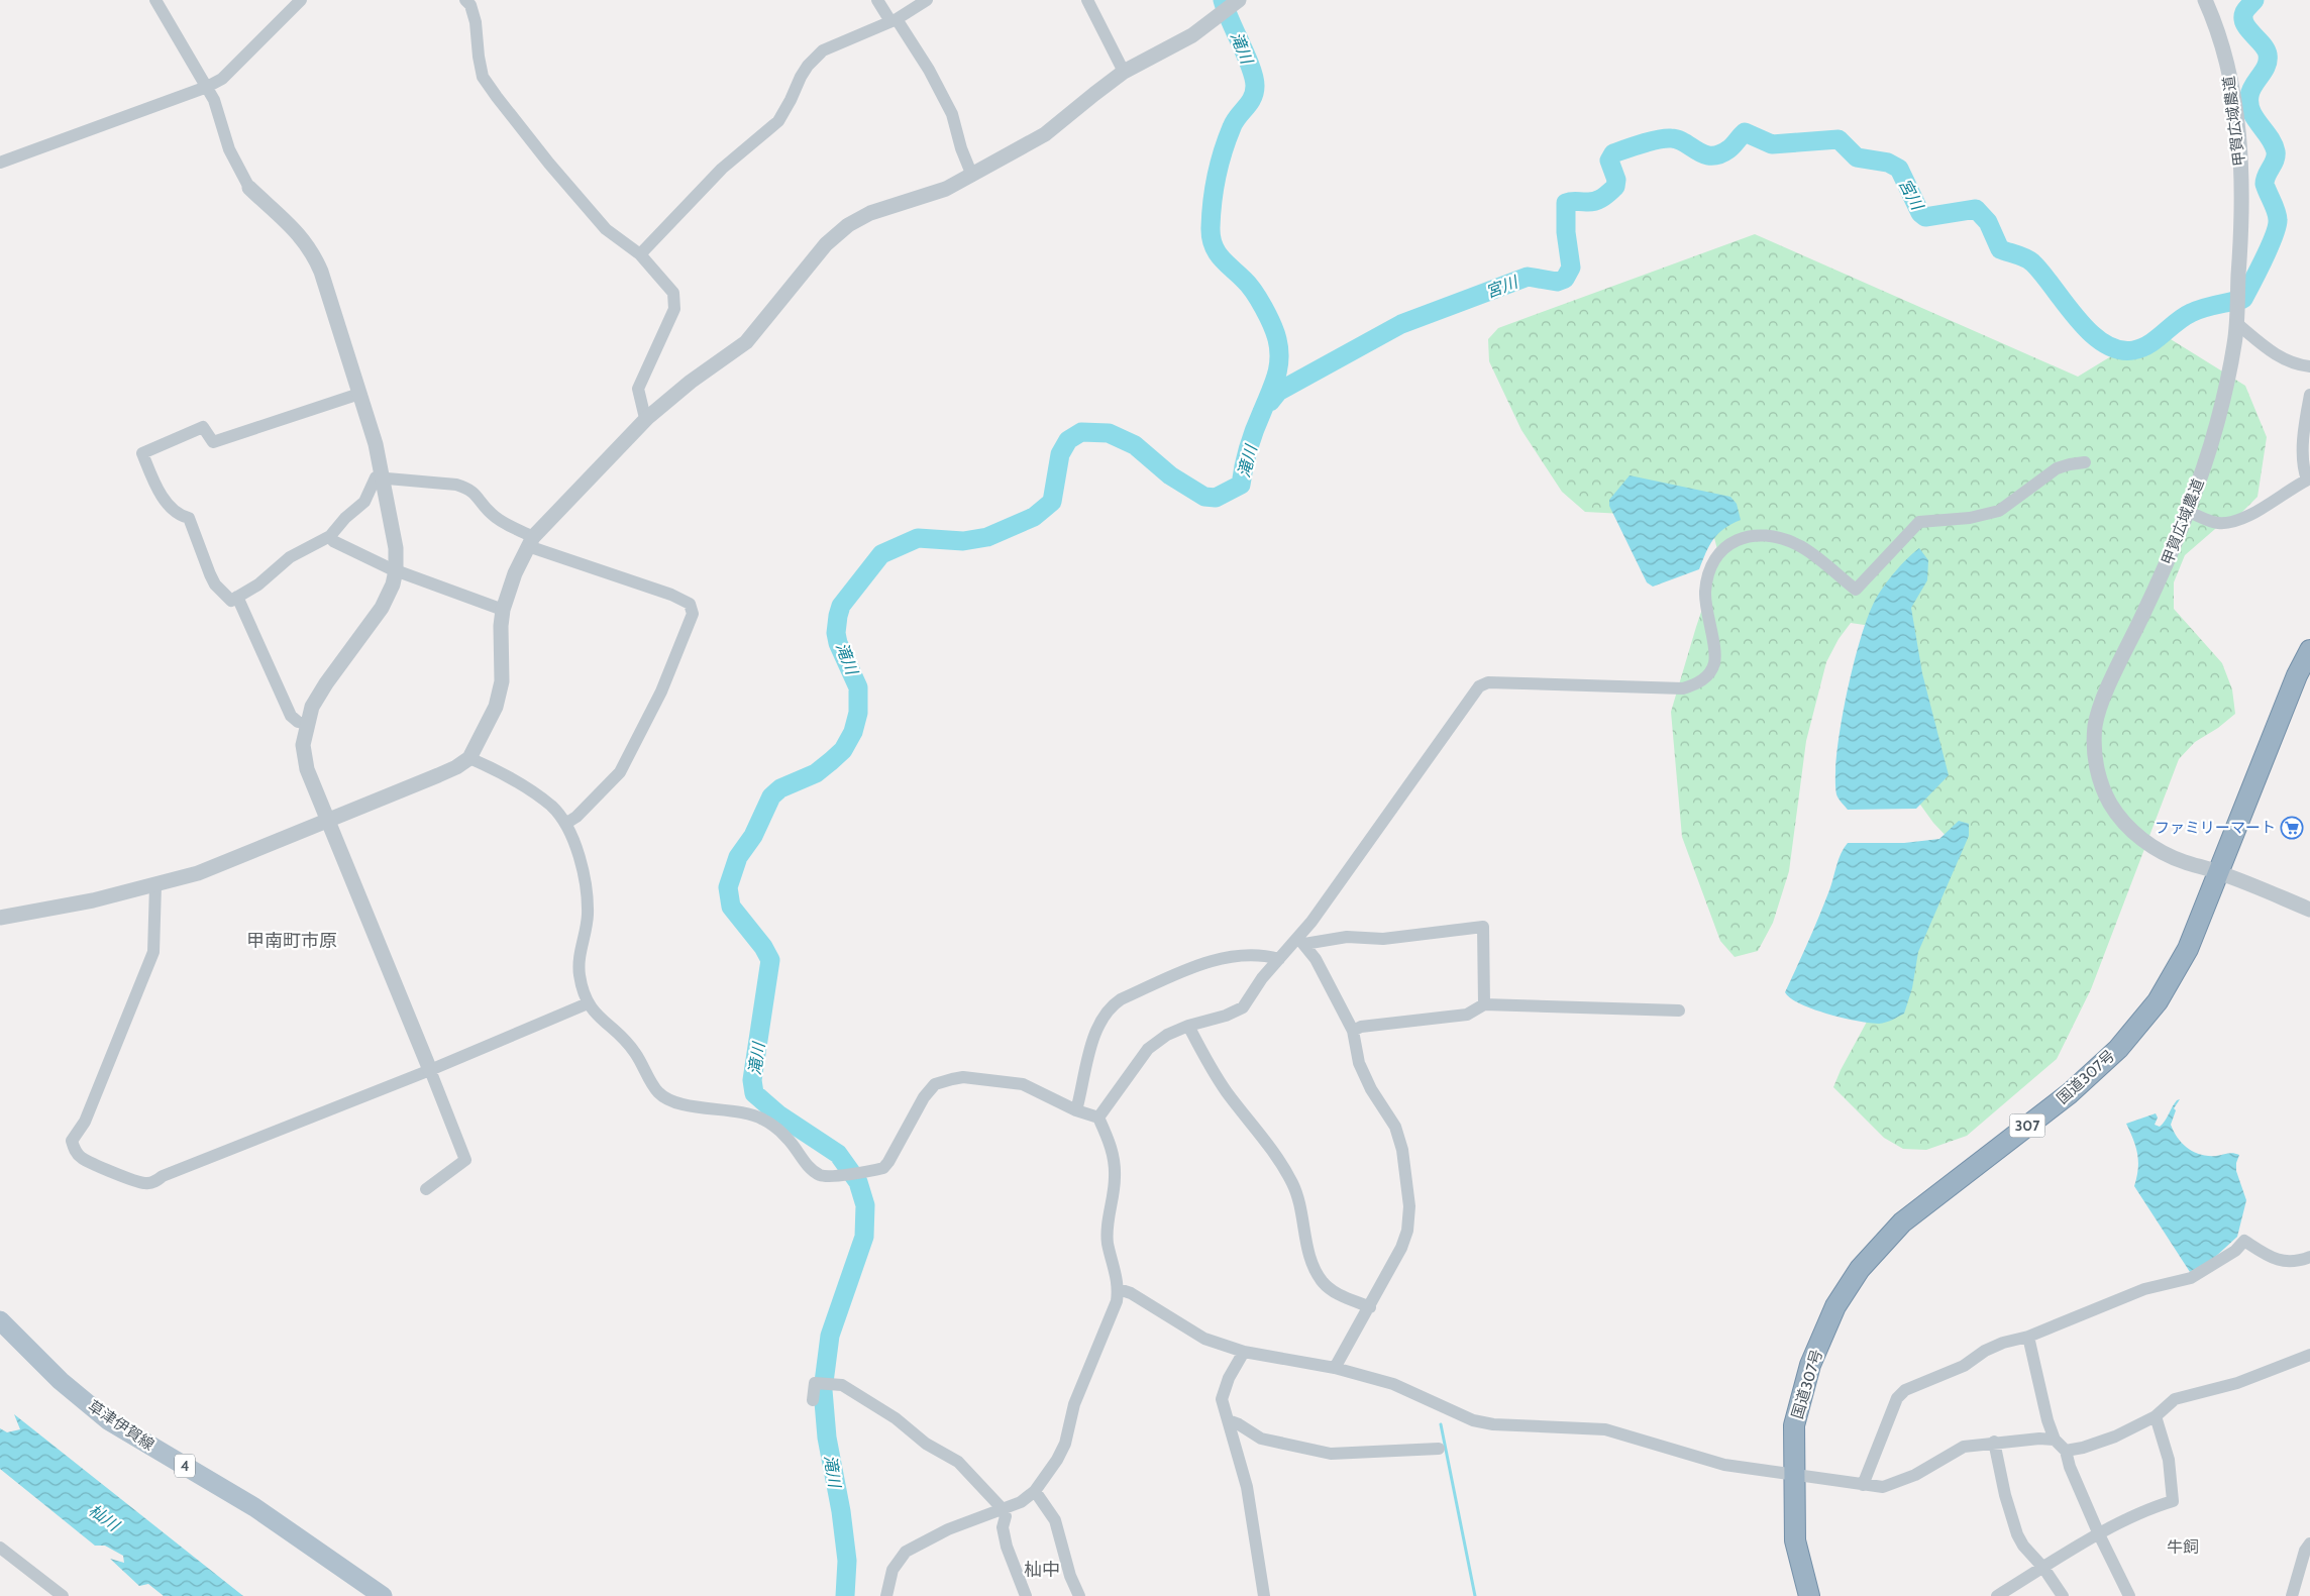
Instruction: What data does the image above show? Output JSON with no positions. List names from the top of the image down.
{
  "streets": {
    "highway": ["国道307号", "307"],
    "main road": ["草津伊賀線", "4"],
    "street": ["甲賀広域農道"]
  },
  "crossings": [
    ["甲賀広域農道", "国道307号"]
  ],
  "districts": ["甲南町市原", "牛飼", "杣中"],
  "water": ["滝川", "宮川", "杣川"],
  "places": {
    "supermarket": ["ファミリーマート"]
  }
}
